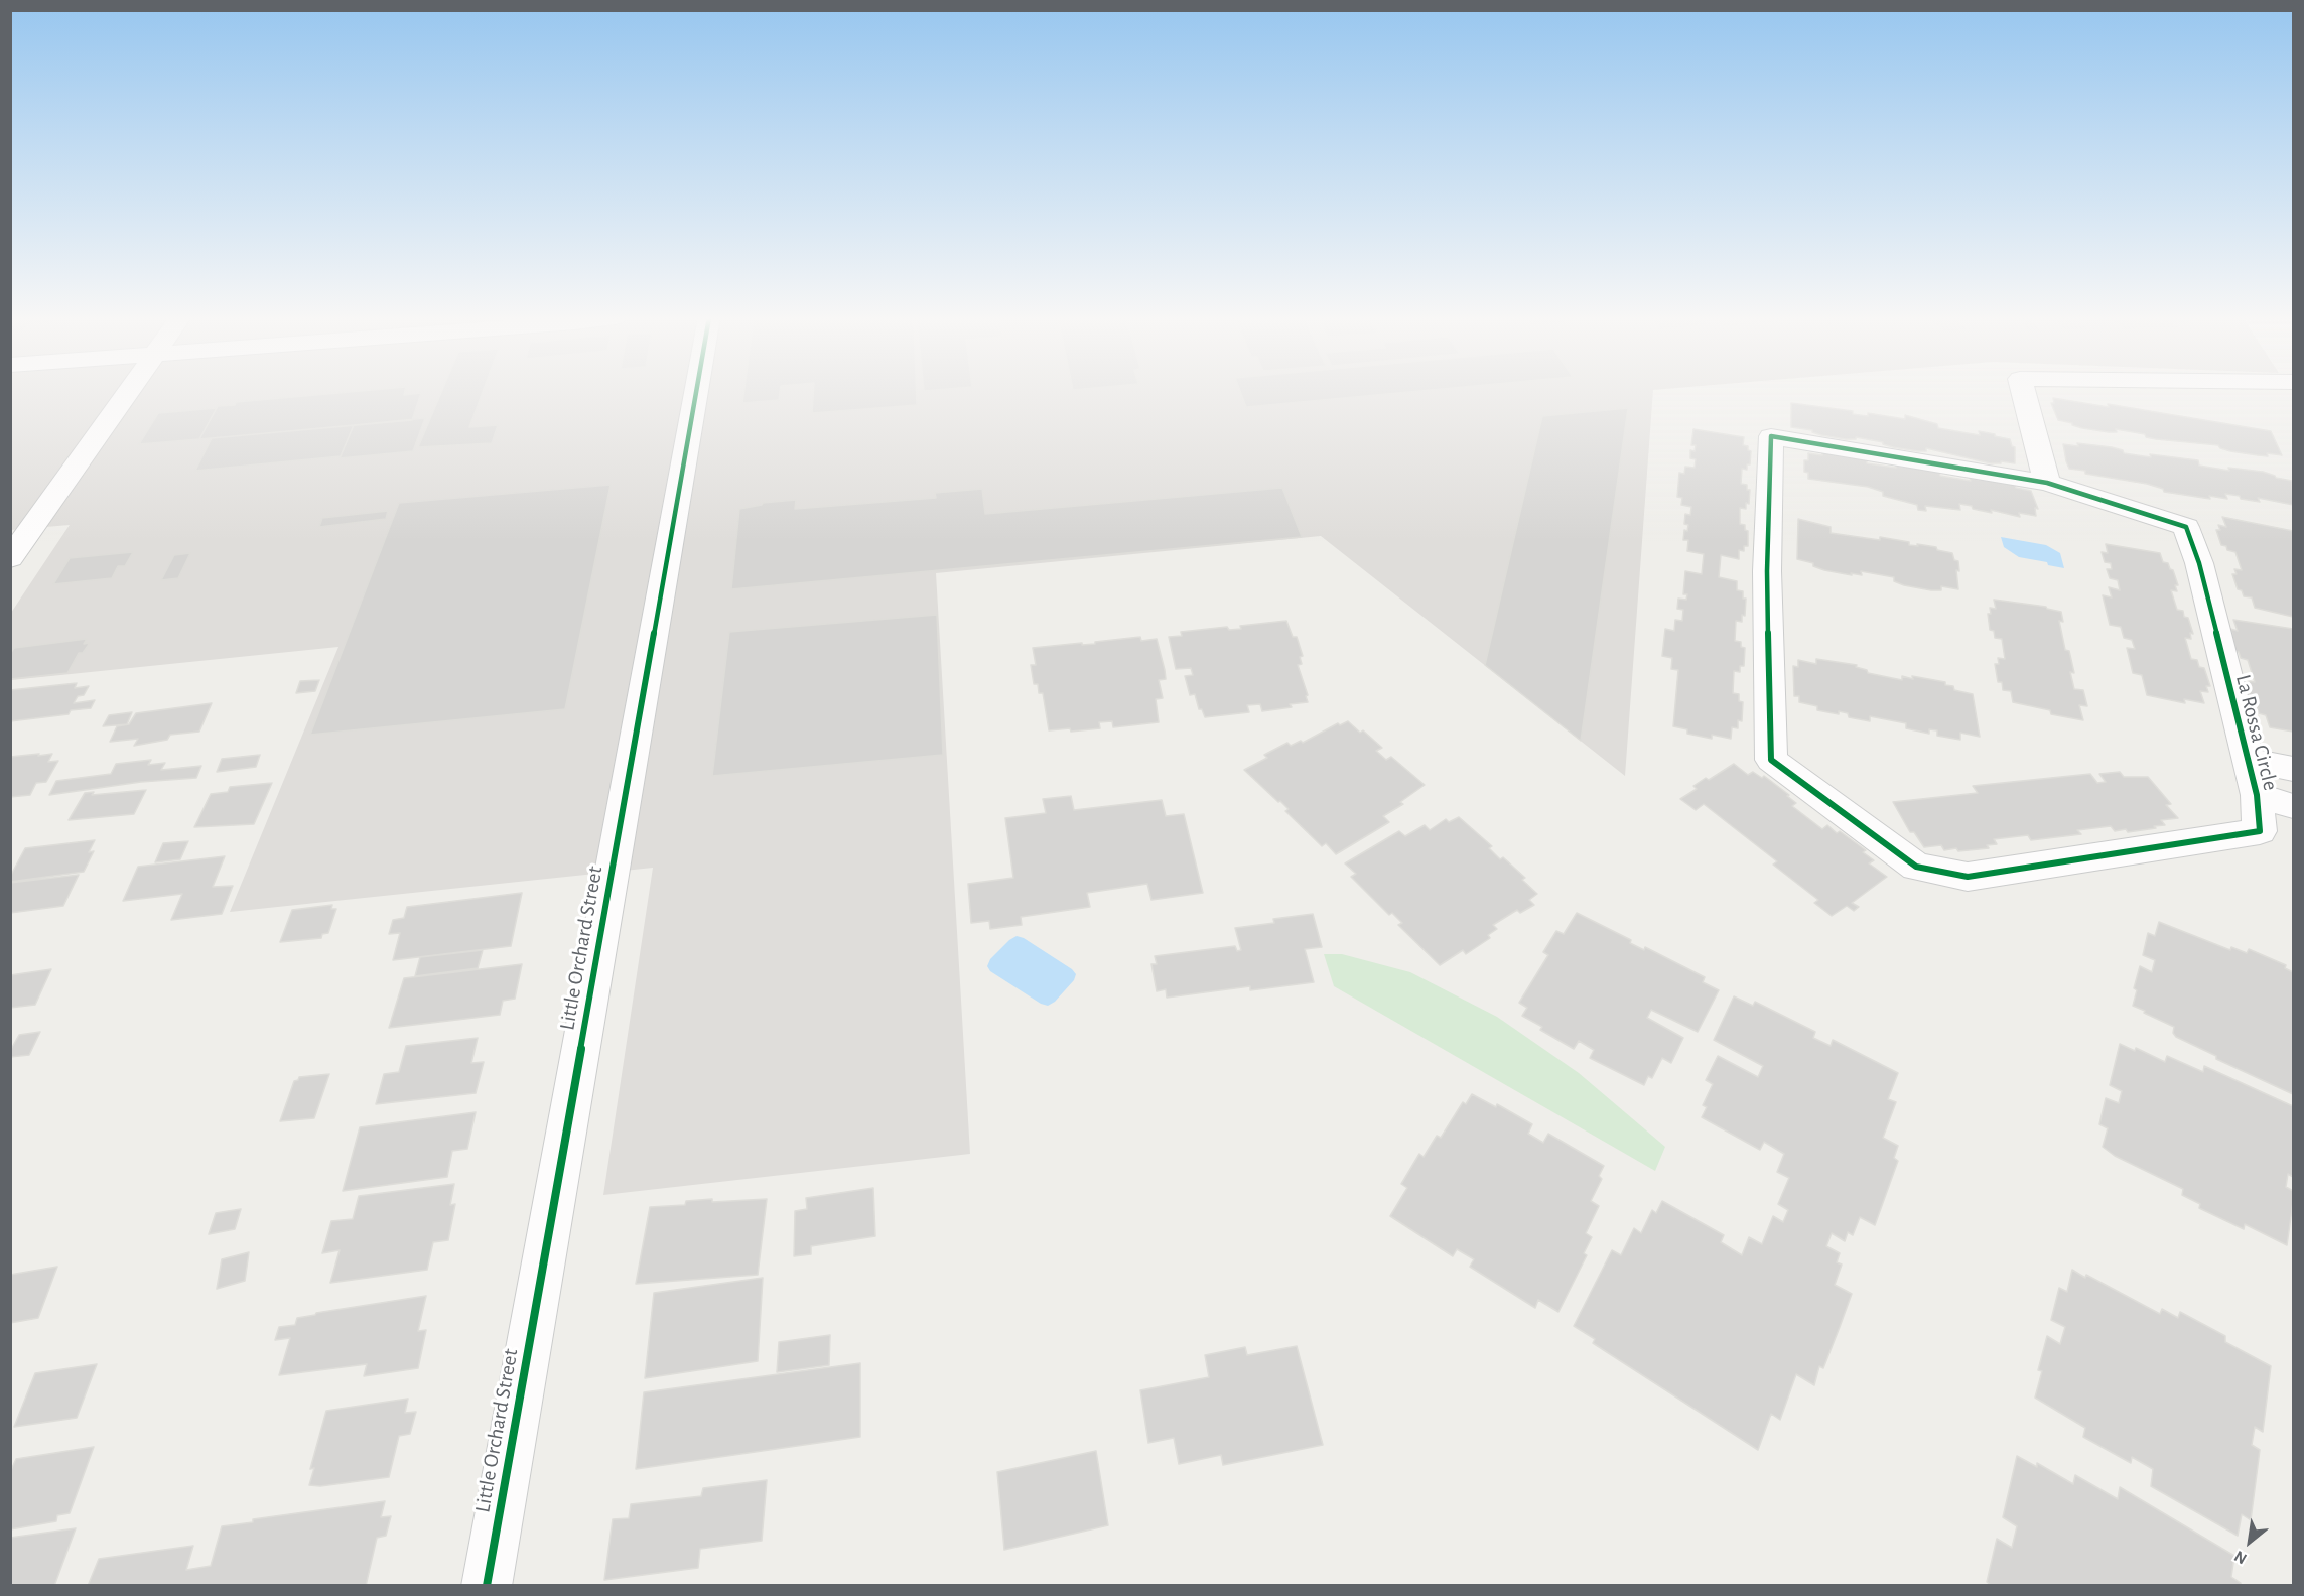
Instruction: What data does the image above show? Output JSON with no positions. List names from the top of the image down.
{
  "streets": {
    "street": ["La Rossa Circle", "Little Orchard Street"]
  },
  "north": "bottom left"
}
